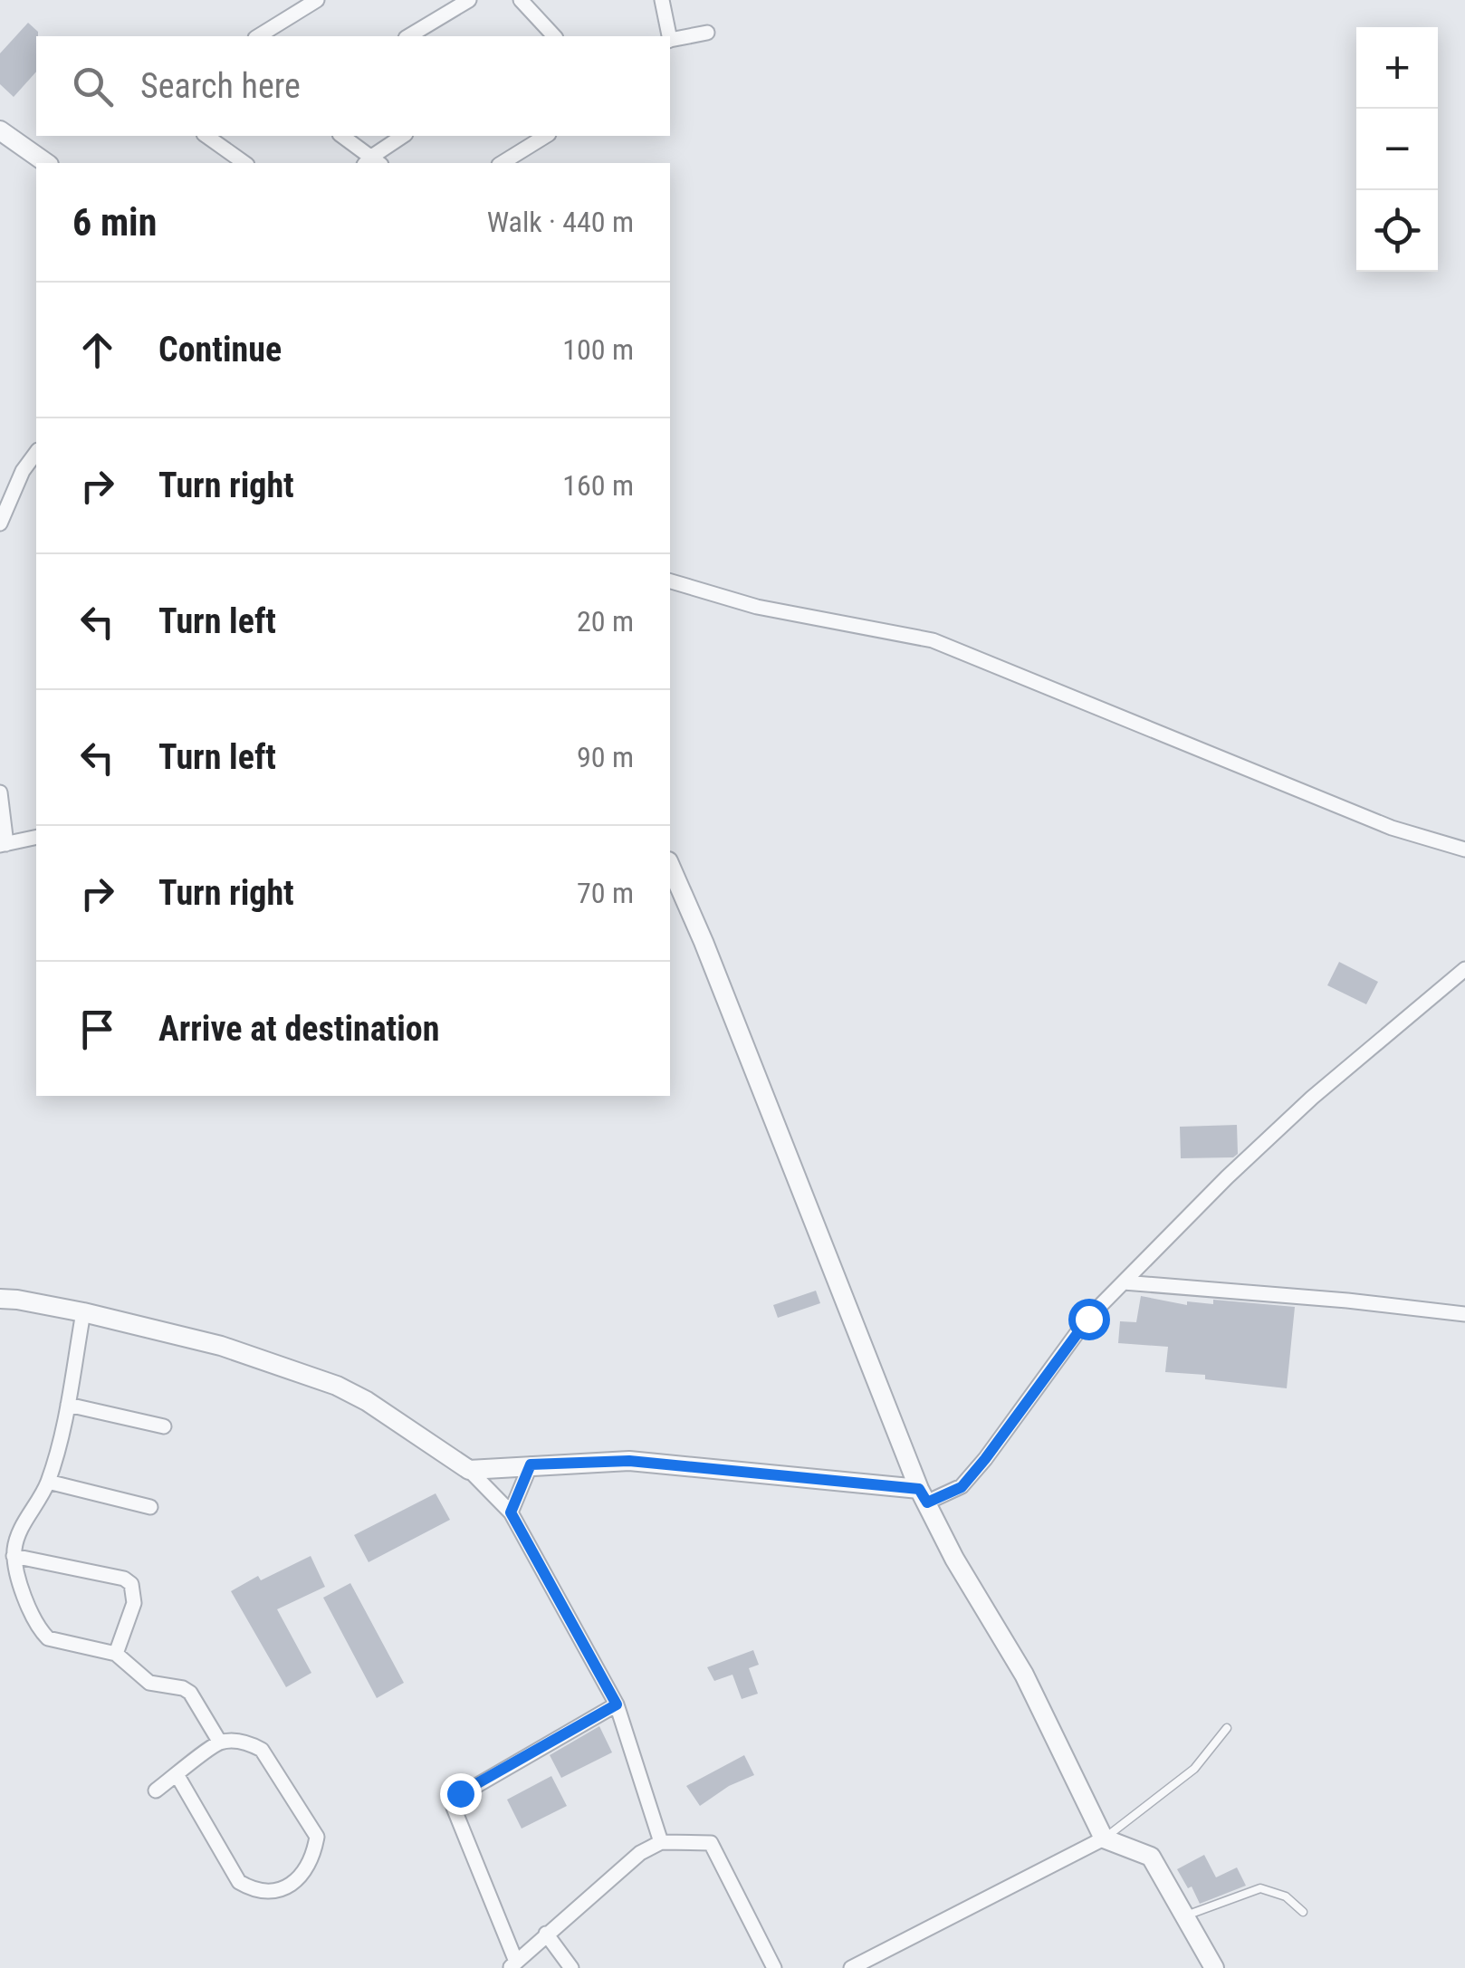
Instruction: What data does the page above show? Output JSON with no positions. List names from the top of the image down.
{
  "page": {
    "map_buttons": ["+", "−"],
    "search": "Search here",
    "heading": ["6 min", "Walk · 440 m"],
    "list": [
      ["Continue", "100 m"],
      ["Turn right", "160 m"],
      ["Turn left", "20 m"],
      ["Turn left", "90 m"],
      ["Turn right", "70 m"],
      "Arrive at destination"
    ]
  }
}
